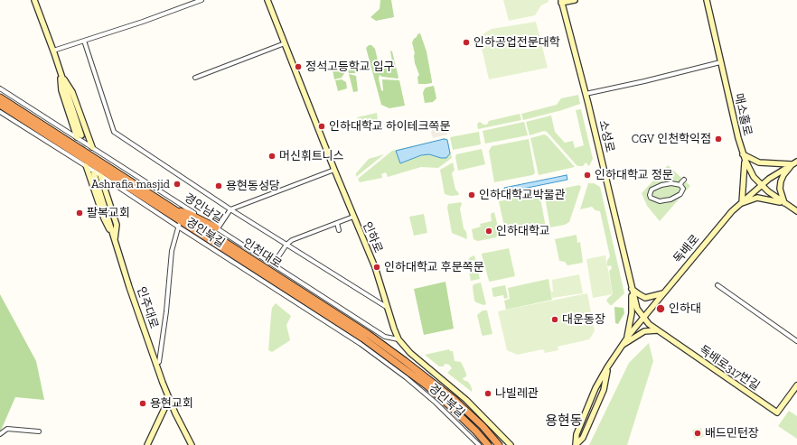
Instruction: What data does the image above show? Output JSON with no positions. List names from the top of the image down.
{
  "streets": {
    "highway": ["인천대로"],
    "main road": [
      "매소홀로",
      "소성로",
      "인하로",
      "독배로",
      "인주대로",
      "독배로317번길"
    ],
    "street": ["경인남길", "경인북길"]
  },
  "crossings": [
    ["매소홀로", "독배로"],
    ["소성로", "독배로"],
    ["소성로", "독배로317번길"],
    ["경인남길", "인하로"],
    ["독배로", "독배로317번길"]
  ],
  "districts": ["용현동"],
  "places": [
    "인하공업전문대학",
    "정석고등학교 입구",
    "인하대학교 하이테크쪽문",
    "CGV 인천학익점",
    "머신휘트니스",
    "인하대학교 정문",
    "Ashrafia masjid",
    "용현동성당",
    "인하대학교박물관",
    "팔복교회",
    "인하대학교",
    "인하대학교 후문쪽문",
    "인하대",
    "대운동장",
    "나빌레관",
    "용현교회",
    "배드민턴장"
  ]
}
